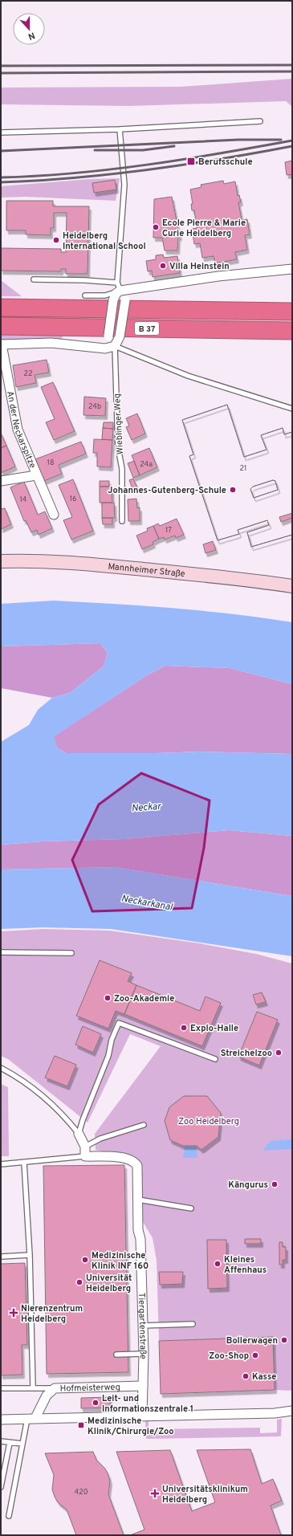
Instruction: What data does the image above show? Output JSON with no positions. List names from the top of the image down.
{
  "streets": {
    "highway": ["B 37"],
    "street": [
      "Wieblinger Weg",
      "An der Neckarspitze",
      "Mannheimer Straße",
      "Tiergartenstraße",
      "Hofmeisterweg"
    ]
  },
  "crossings": [
    ["Tiergartenstraße", "Hofmeisterweg"]
  ],
  "water": ["Neckar", "Neckarkanal"],
  "parks": ["Zoo Heidelberg"],
  "places": {
    "transit": ["Berufsschule", "Medizinische Klinik/Chirurgie/Zoo"],
    "other": [
      "Ecole Pierre & Marie Curie Heidelberg",
      "Heidelberg International School",
      "Villa Heinstein",
      "Johannes-Gutenberg-Schule",
      "Zoo-Akademie",
      "Explo-Halle",
      "Streichelzoo",
      "Kängurus",
      "Medizinische Klinik INF 160",
      "Kleines Affenhaus",
      "Universität Heidelberg",
      "Bollerwagen",
      "Zoo-Shop",
      "Kasse",
      "Leit- und Informationszentrale 1"
    ],
    "health": ["Nierenzentrum Heidelberg", "Universitätsklinikum Heidelberg"]
  },
  "house_numbers": [
    "22",
    "24b",
    "18",
    "24a",
    "21",
    "16",
    "14",
    "17",
    "420"
  ],
  "north": "bottom"
}
